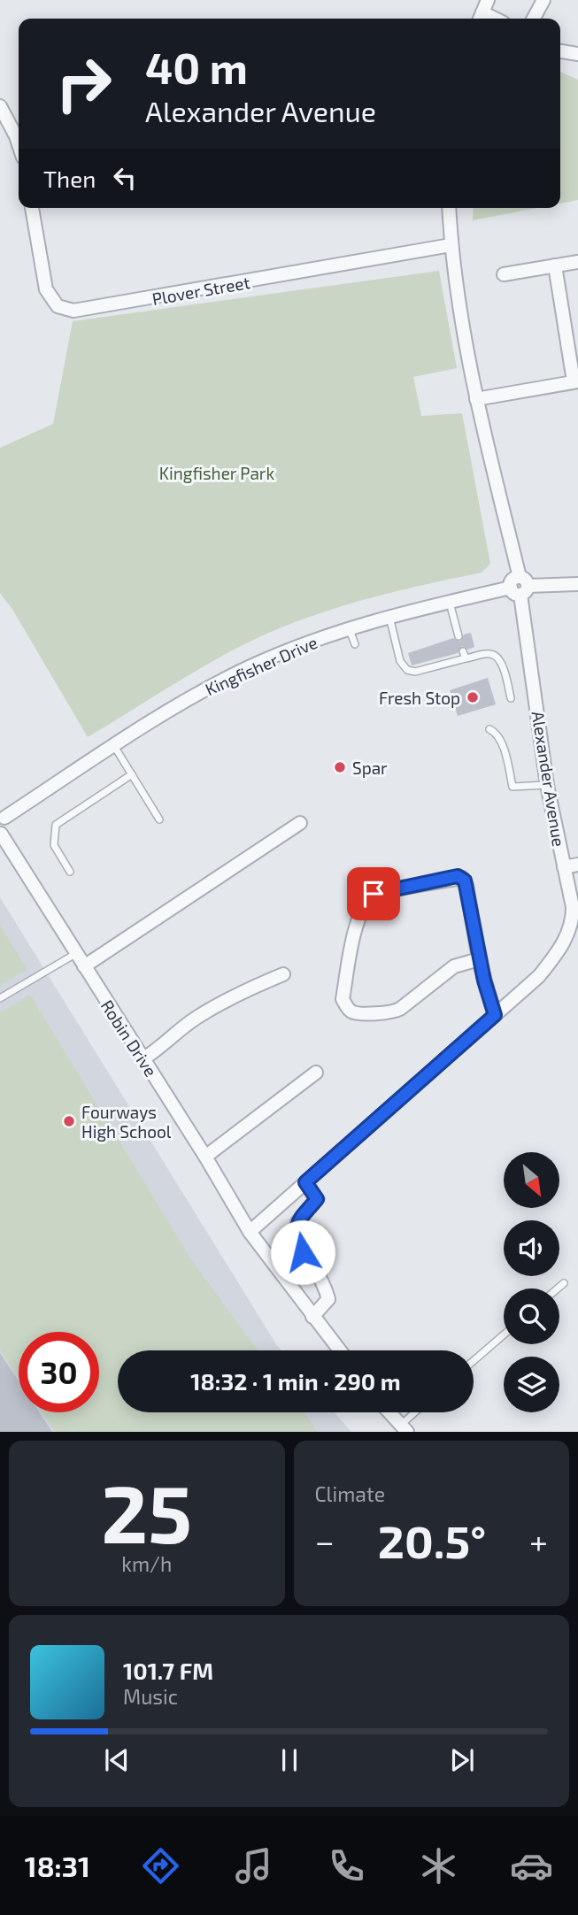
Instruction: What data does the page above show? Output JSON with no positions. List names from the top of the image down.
{
  "streets": {
    "street": [
      "Plover Street",
      "Kingfisher Drive",
      "Alexander Avenue",
      "Robin Drive"
    ]
  },
  "crossings": [
    ["Plover Street", "Alexander Avenue"],
    ["Kingfisher Drive", "Alexander Avenue"],
    ["Alexander Avenue", "Robin Drive"]
  ],
  "parks": ["Kingfisher Park"],
  "places": ["Fresh Stop", "Spar", "Fourways High School"],
  "north": "bottom right",
  "page": {
    "turn": ["40 m", "Alexander Avenue"],
    "then": "Then",
    "limit": "30",
    "trip": "18:32 · 1 min · 290 m",
    "tile": [
      ["25", "km/h"],
      "Climate"
    ],
    "heat": ["−", "20.5°", "+"],
    "song": ["101.7 FM", "Music"],
    "tabs": "18:31"
  }
}
